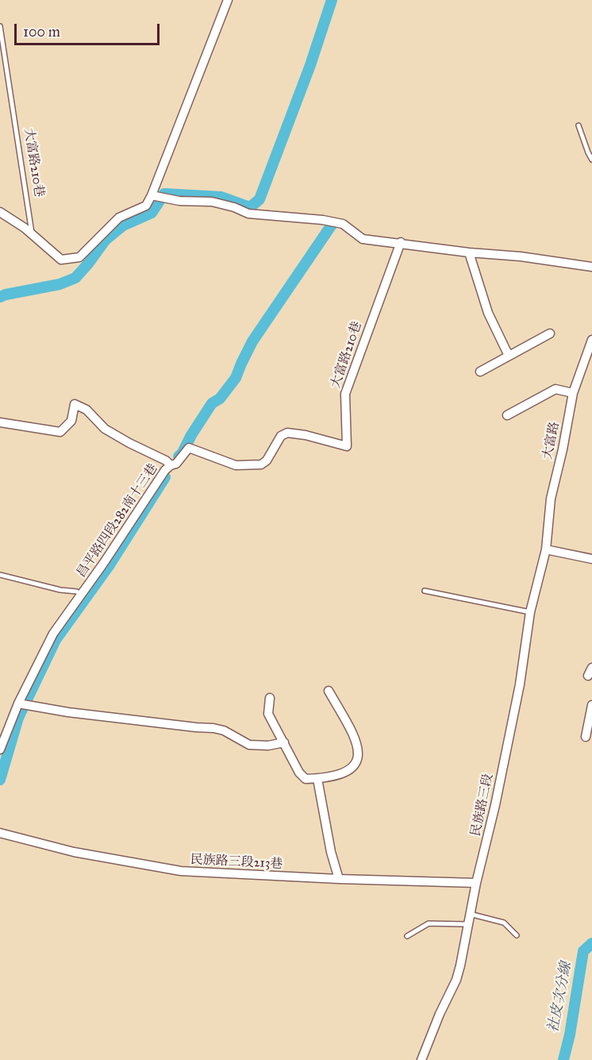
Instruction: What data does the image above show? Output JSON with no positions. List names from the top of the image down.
{
  "streets": {
    "street": [
      "大富路210巷",
      "大富路",
      "昌平路四段282南十三巷",
      "民族路三段",
      "民族路三段213巷"
    ]
  },
  "crossings": [
    ["大富路210巷", "昌平路四段282南十三巷"],
    ["大富路", "民族路三段"],
    ["民族路三段", "民族路三段213巷"]
  ],
  "water": ["社皮次分線"],
  "scale_bar": "100 m"
}
